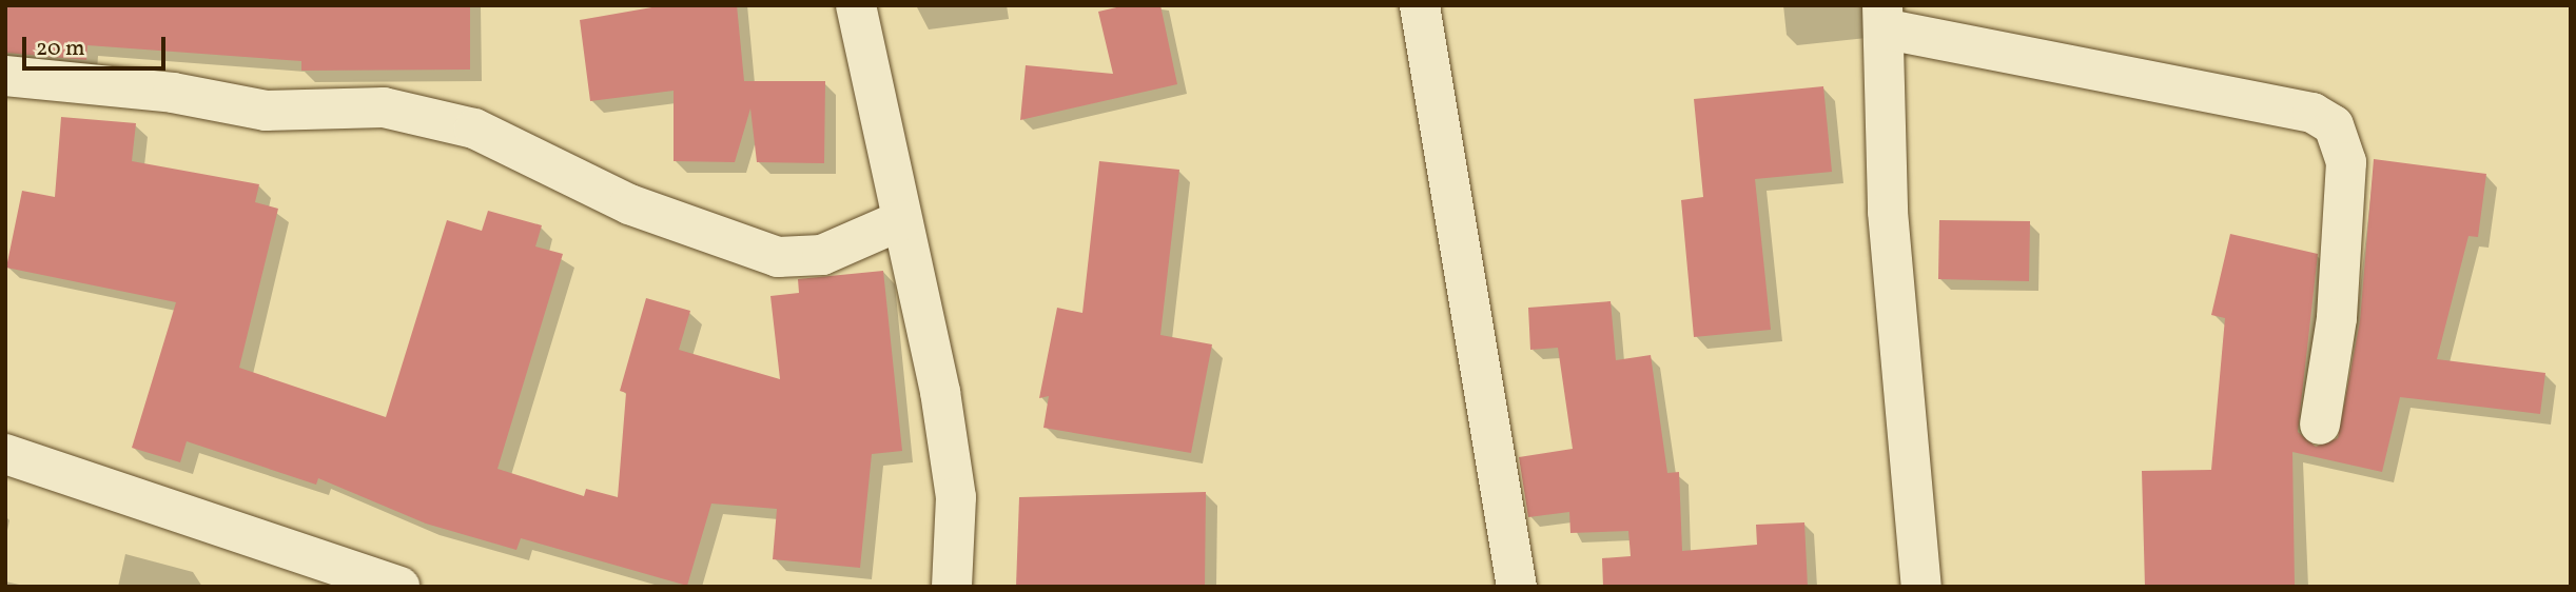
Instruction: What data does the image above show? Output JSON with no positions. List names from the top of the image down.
{
  "scale_bar": "20 m"
}
